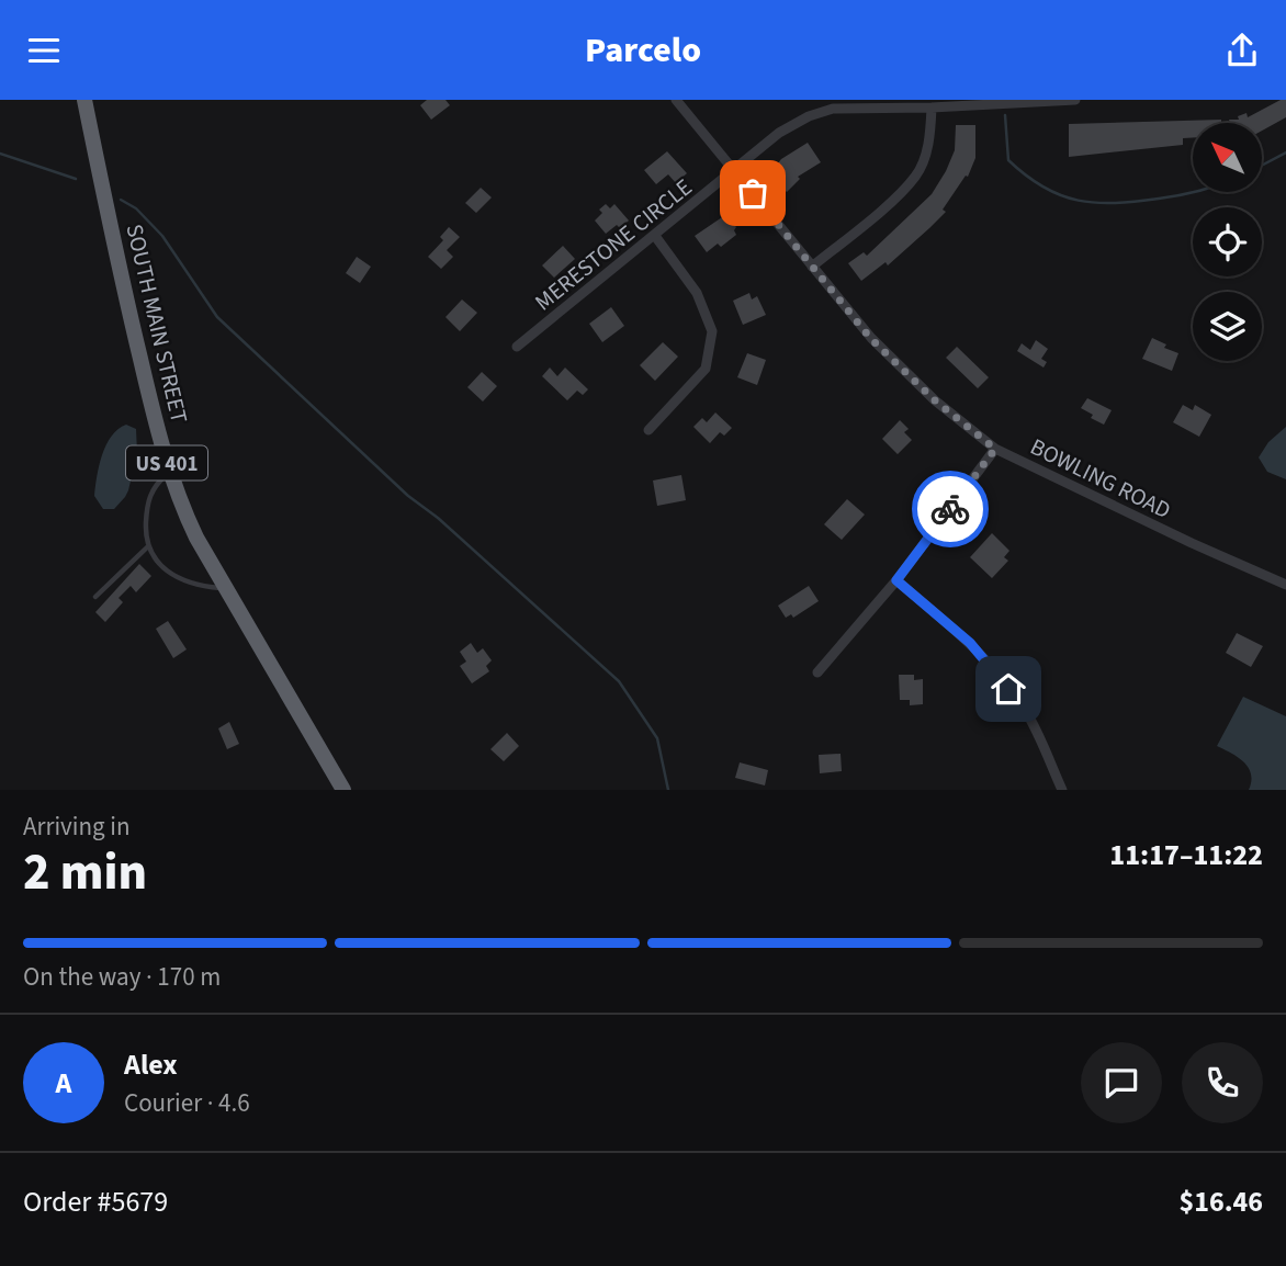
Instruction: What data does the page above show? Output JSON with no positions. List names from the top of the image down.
{
  "streets": {
    "highway": ["SOUTH MAIN STREET", "US 401"],
    "street": ["MERESTONE CIRCLE", "BOWLING ROAD"]
  },
  "crossings": [
    ["MERESTONE CIRCLE", "BOWLING ROAD"]
  ],
  "north": "top left",
  "page": {
    "header": "Parcelo",
    "heading": ["2 min", "Arriving in", "11:17–11:22"],
    "panel": [
      "Alex",
      "Courier · 4.6",
      "Order #5679",
      "$16.46"
    ],
    "bar": "On the way · 170 m",
    "round": "A"
  }
}
